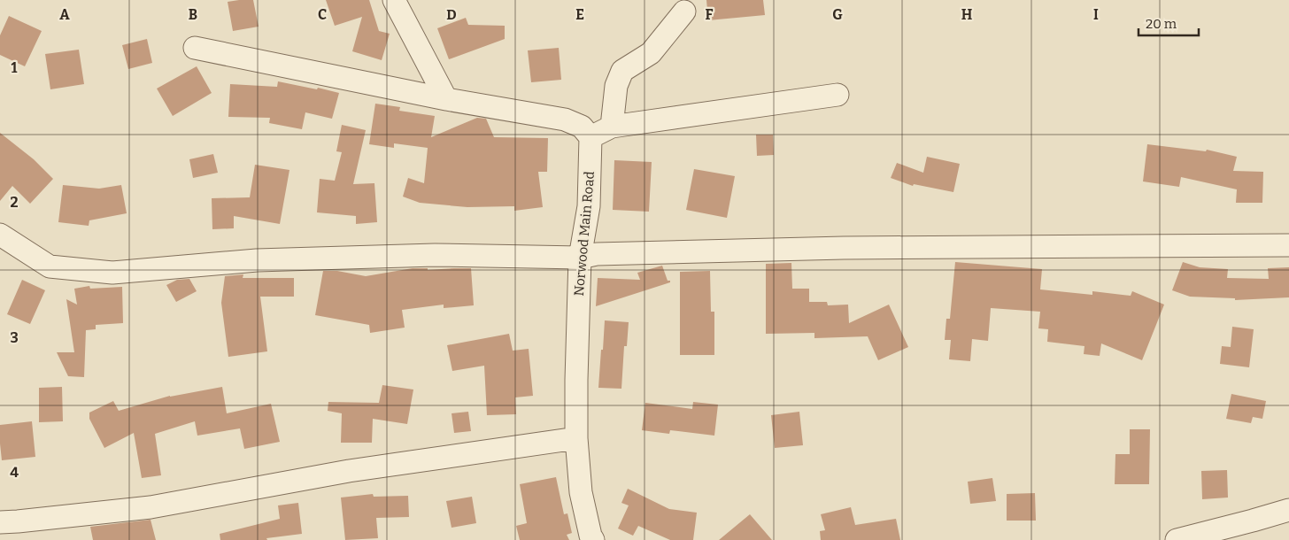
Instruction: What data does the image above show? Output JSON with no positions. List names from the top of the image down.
{
  "streets": {
    "street": ["Norwood Main Road"]
  },
  "scale_bar": "20 m",
  "grid": {
    "columns": [
      "A",
      "B",
      "C",
      "D",
      "E",
      "F",
      "G",
      "H",
      "I"
    ],
    "rows": [
      "1",
      "2",
      "3",
      "4"
    ]
  }
}
